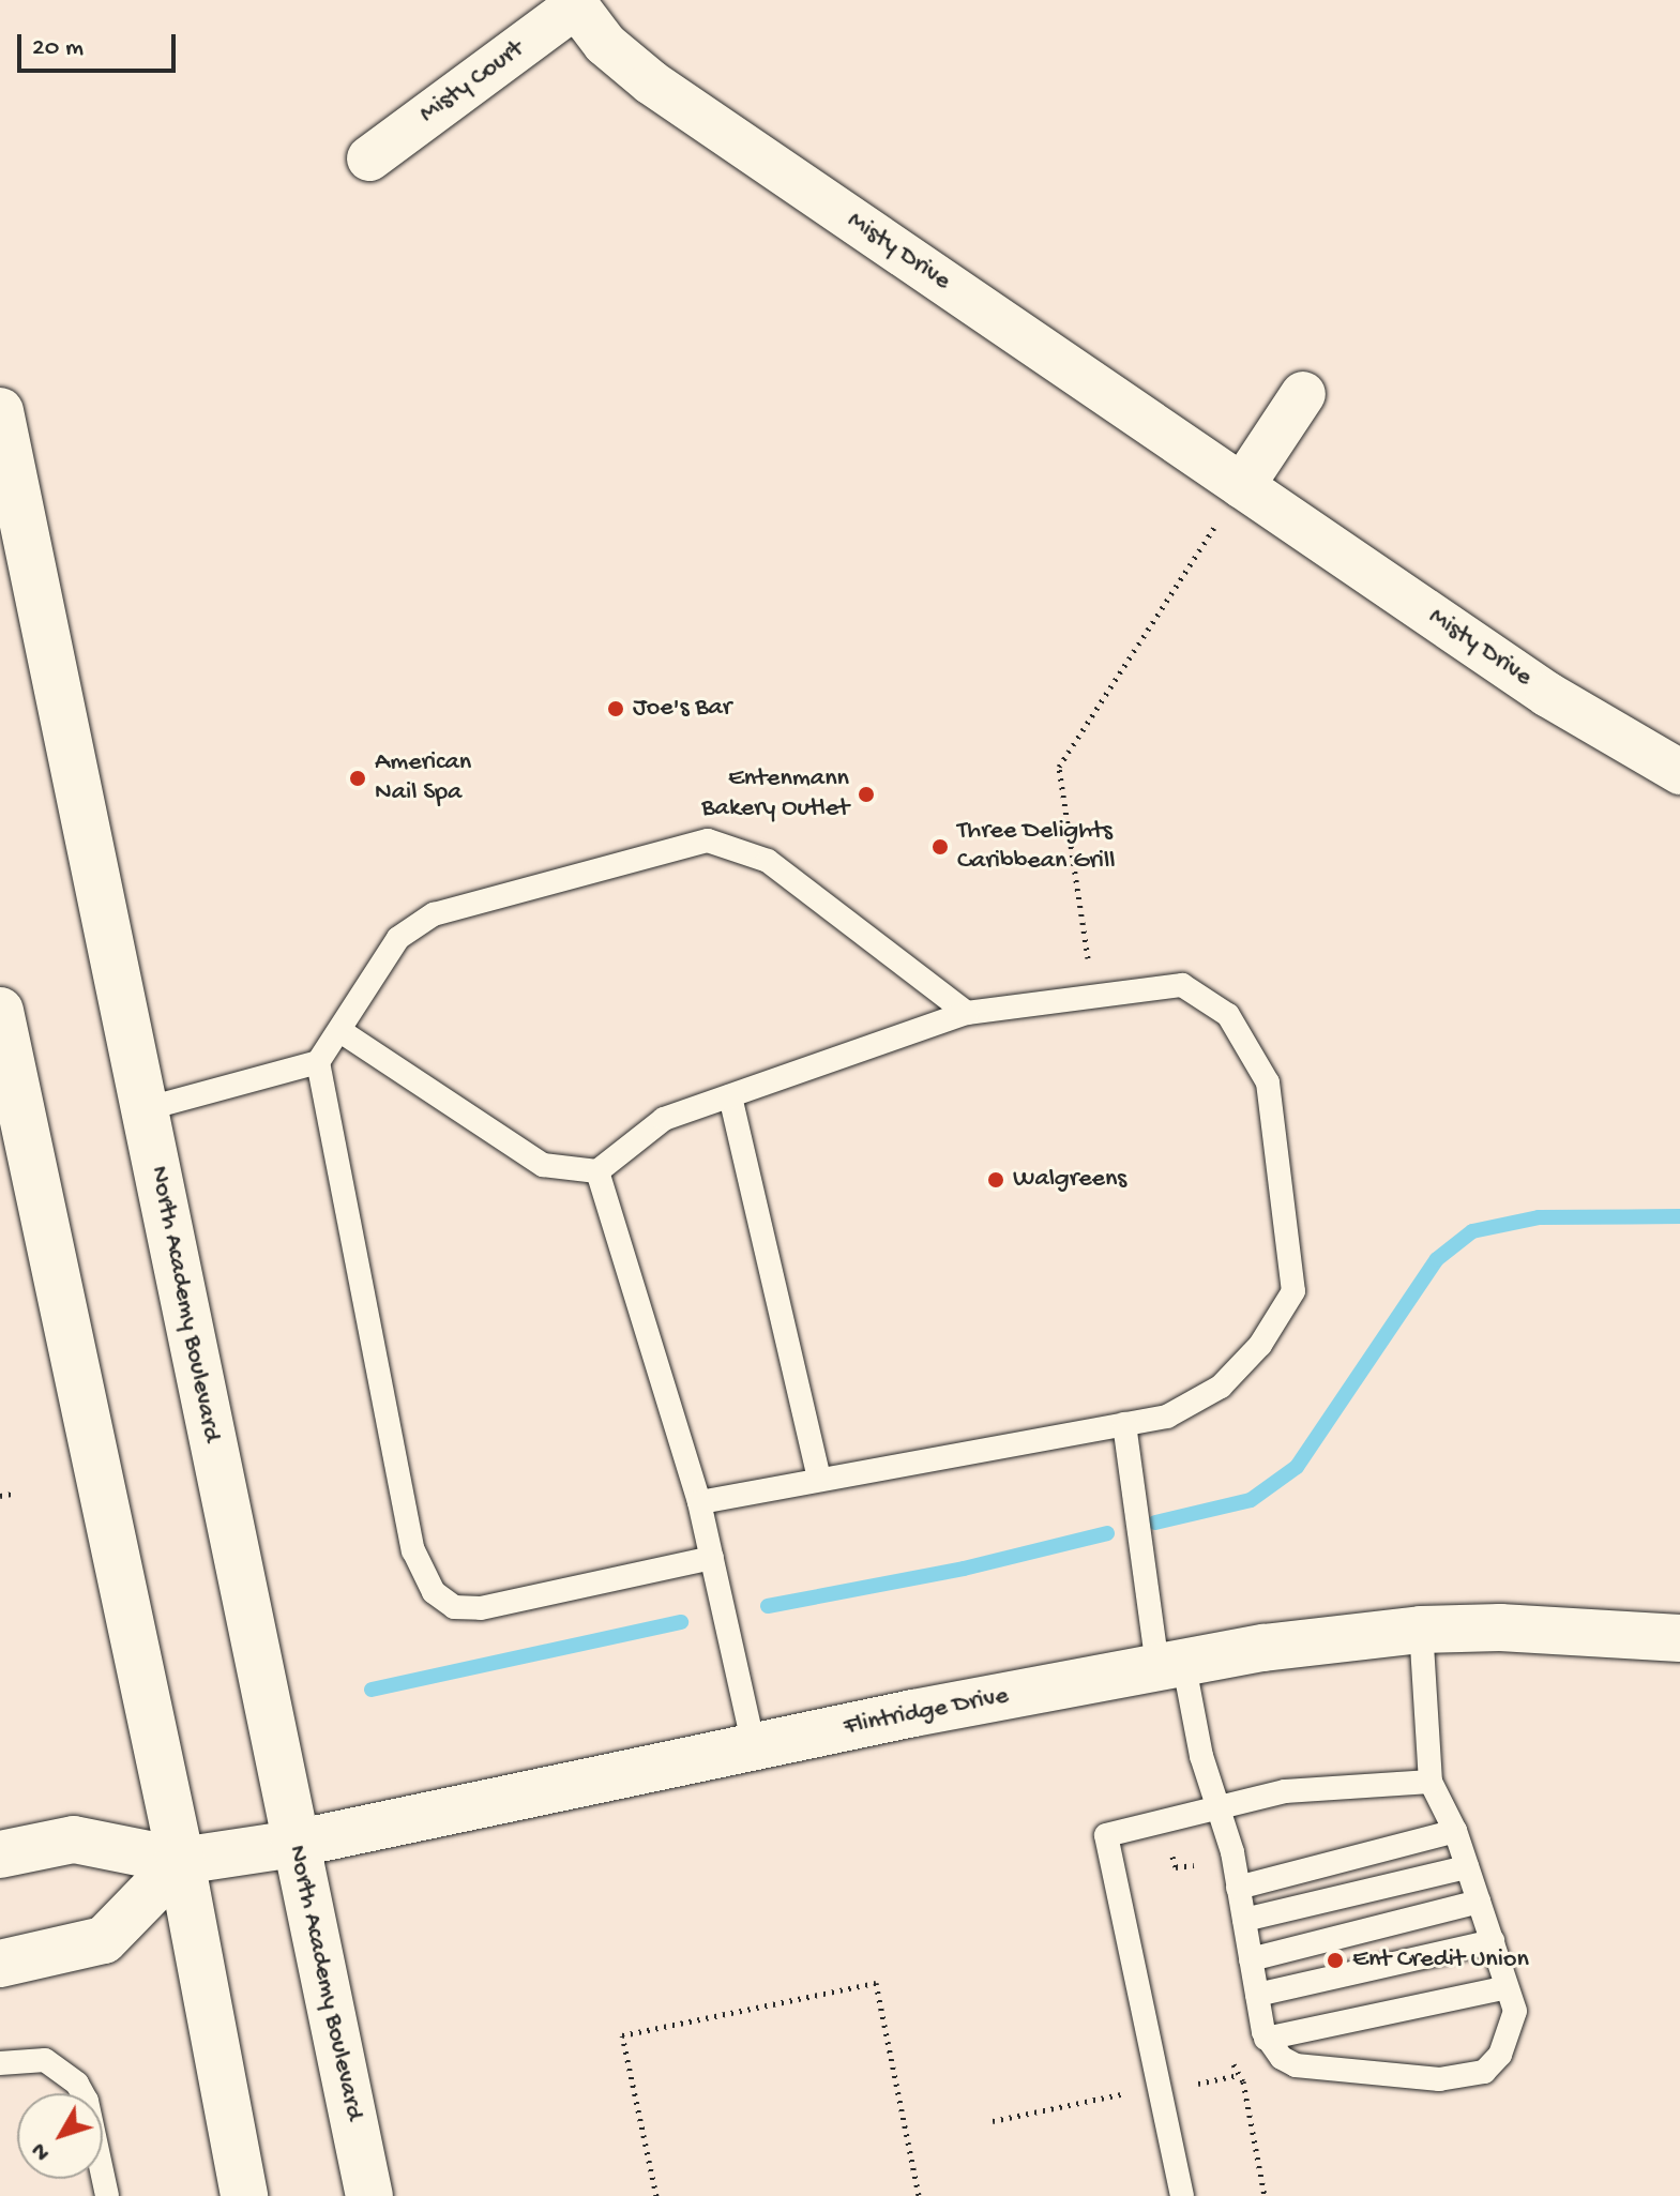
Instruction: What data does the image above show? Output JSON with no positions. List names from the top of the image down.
{
  "streets": {
    "main road": ["North Academy Boulevard", "Flintridge Drive"],
    "street": ["Misty Court", "Misty Drive"]
  },
  "crossings": [
    ["Misty Court", "Misty Drive"],
    ["North Academy Boulevard", "Flintridge Drive"]
  ],
  "places": [
    "Joe's Bar",
    "American Nail Spa",
    "Entenmann Bakery Outlet",
    "Three Delights Caribbean Grill",
    "Walgreens",
    "Ent Credit Union"
  ],
  "scale_bar": "20 m",
  "north": "bottom left"
}
